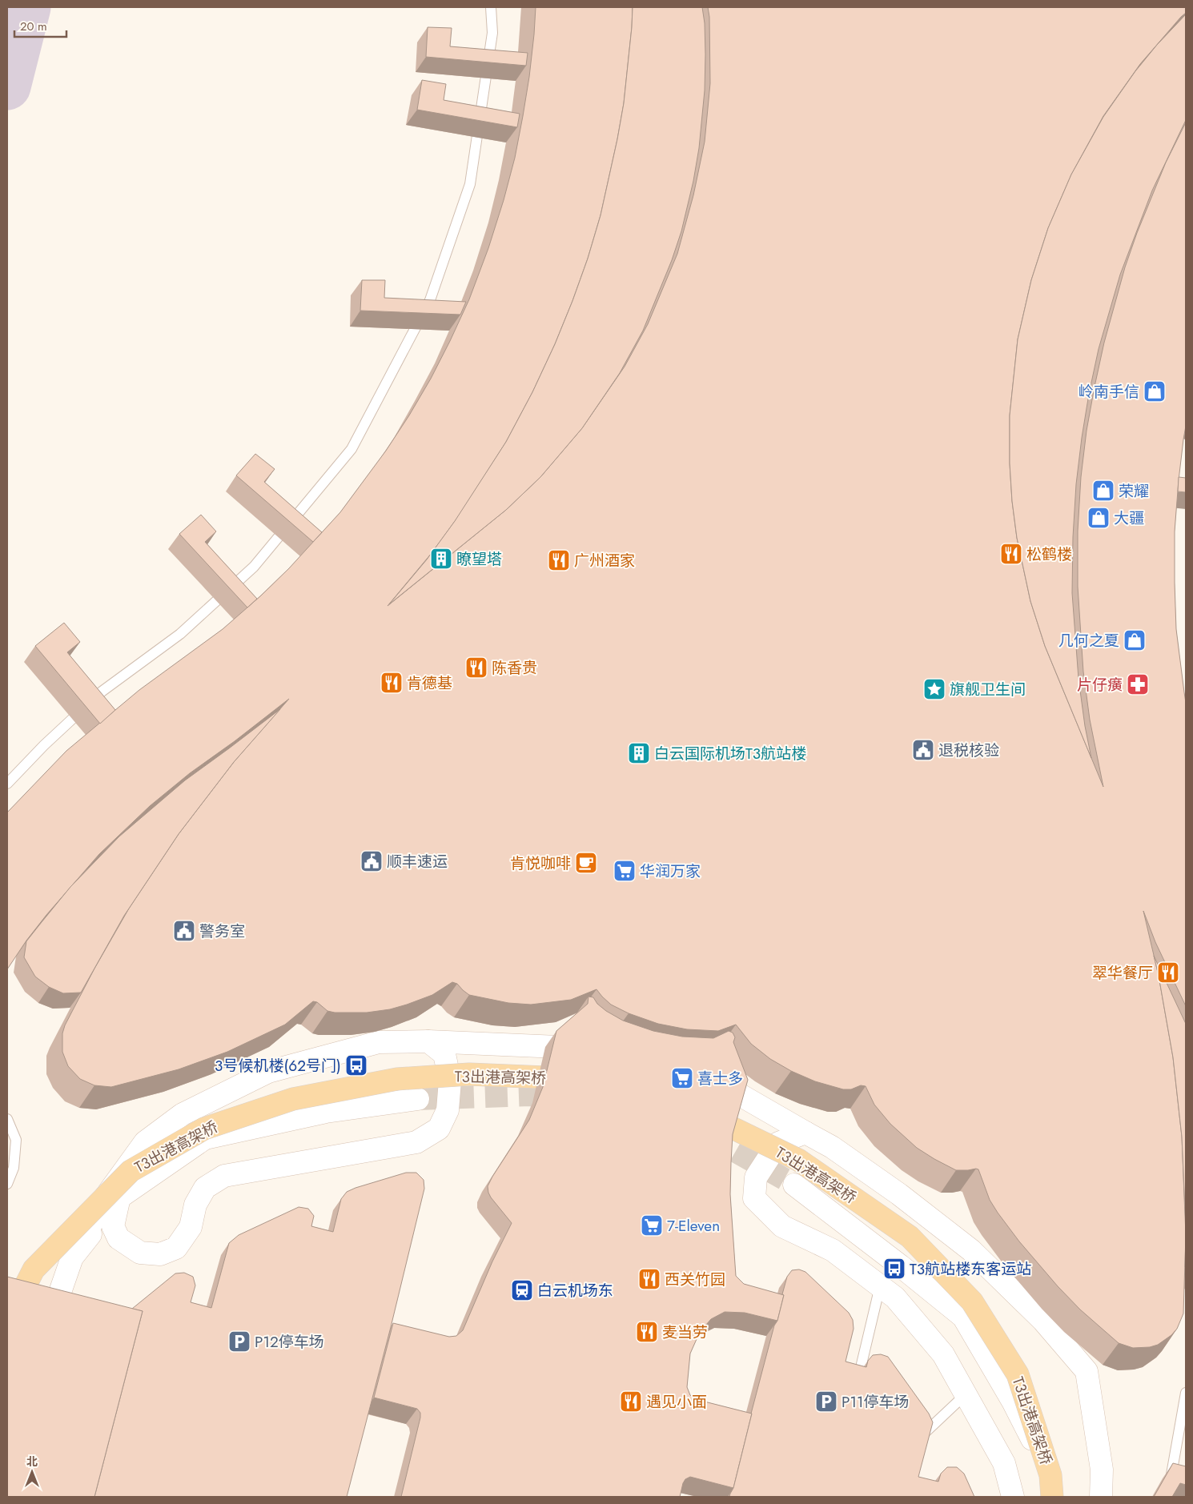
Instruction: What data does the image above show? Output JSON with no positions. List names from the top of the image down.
{
  "streets": {
    "main road": ["T3出港高架桥"]
  },
  "places": {
    "shop": [
      "岭南手信",
      "荣耀",
      "大疆",
      "几何之夏"
    ],
    "restaurant": [
      "松鹤楼",
      "广州酒家",
      "陈香贵",
      "肯德基",
      "翠华餐厅",
      "西关竹园",
      "麦当劳",
      "遇见小面"
    ],
    "building": ["瞭望塔", "白云国际机场T3航站楼"],
    "pharmacy": ["片仔癀"],
    "place": ["旗舰卫生间"],
    "public building": ["退税核验", "顺丰速运", "警务室"],
    "cafe": ["肯悦咖啡"],
    "supermarket": ["华润万家", "喜士多", "7-Eleven"],
    "bus stop": ["3号候机楼(62号门)", "T3航站楼东客运站"],
    "station": ["白云机场东"],
    "parking": ["P12停车场", "P11停车场"]
  },
  "scale_bar": "20 m",
  "north": "top"
}
